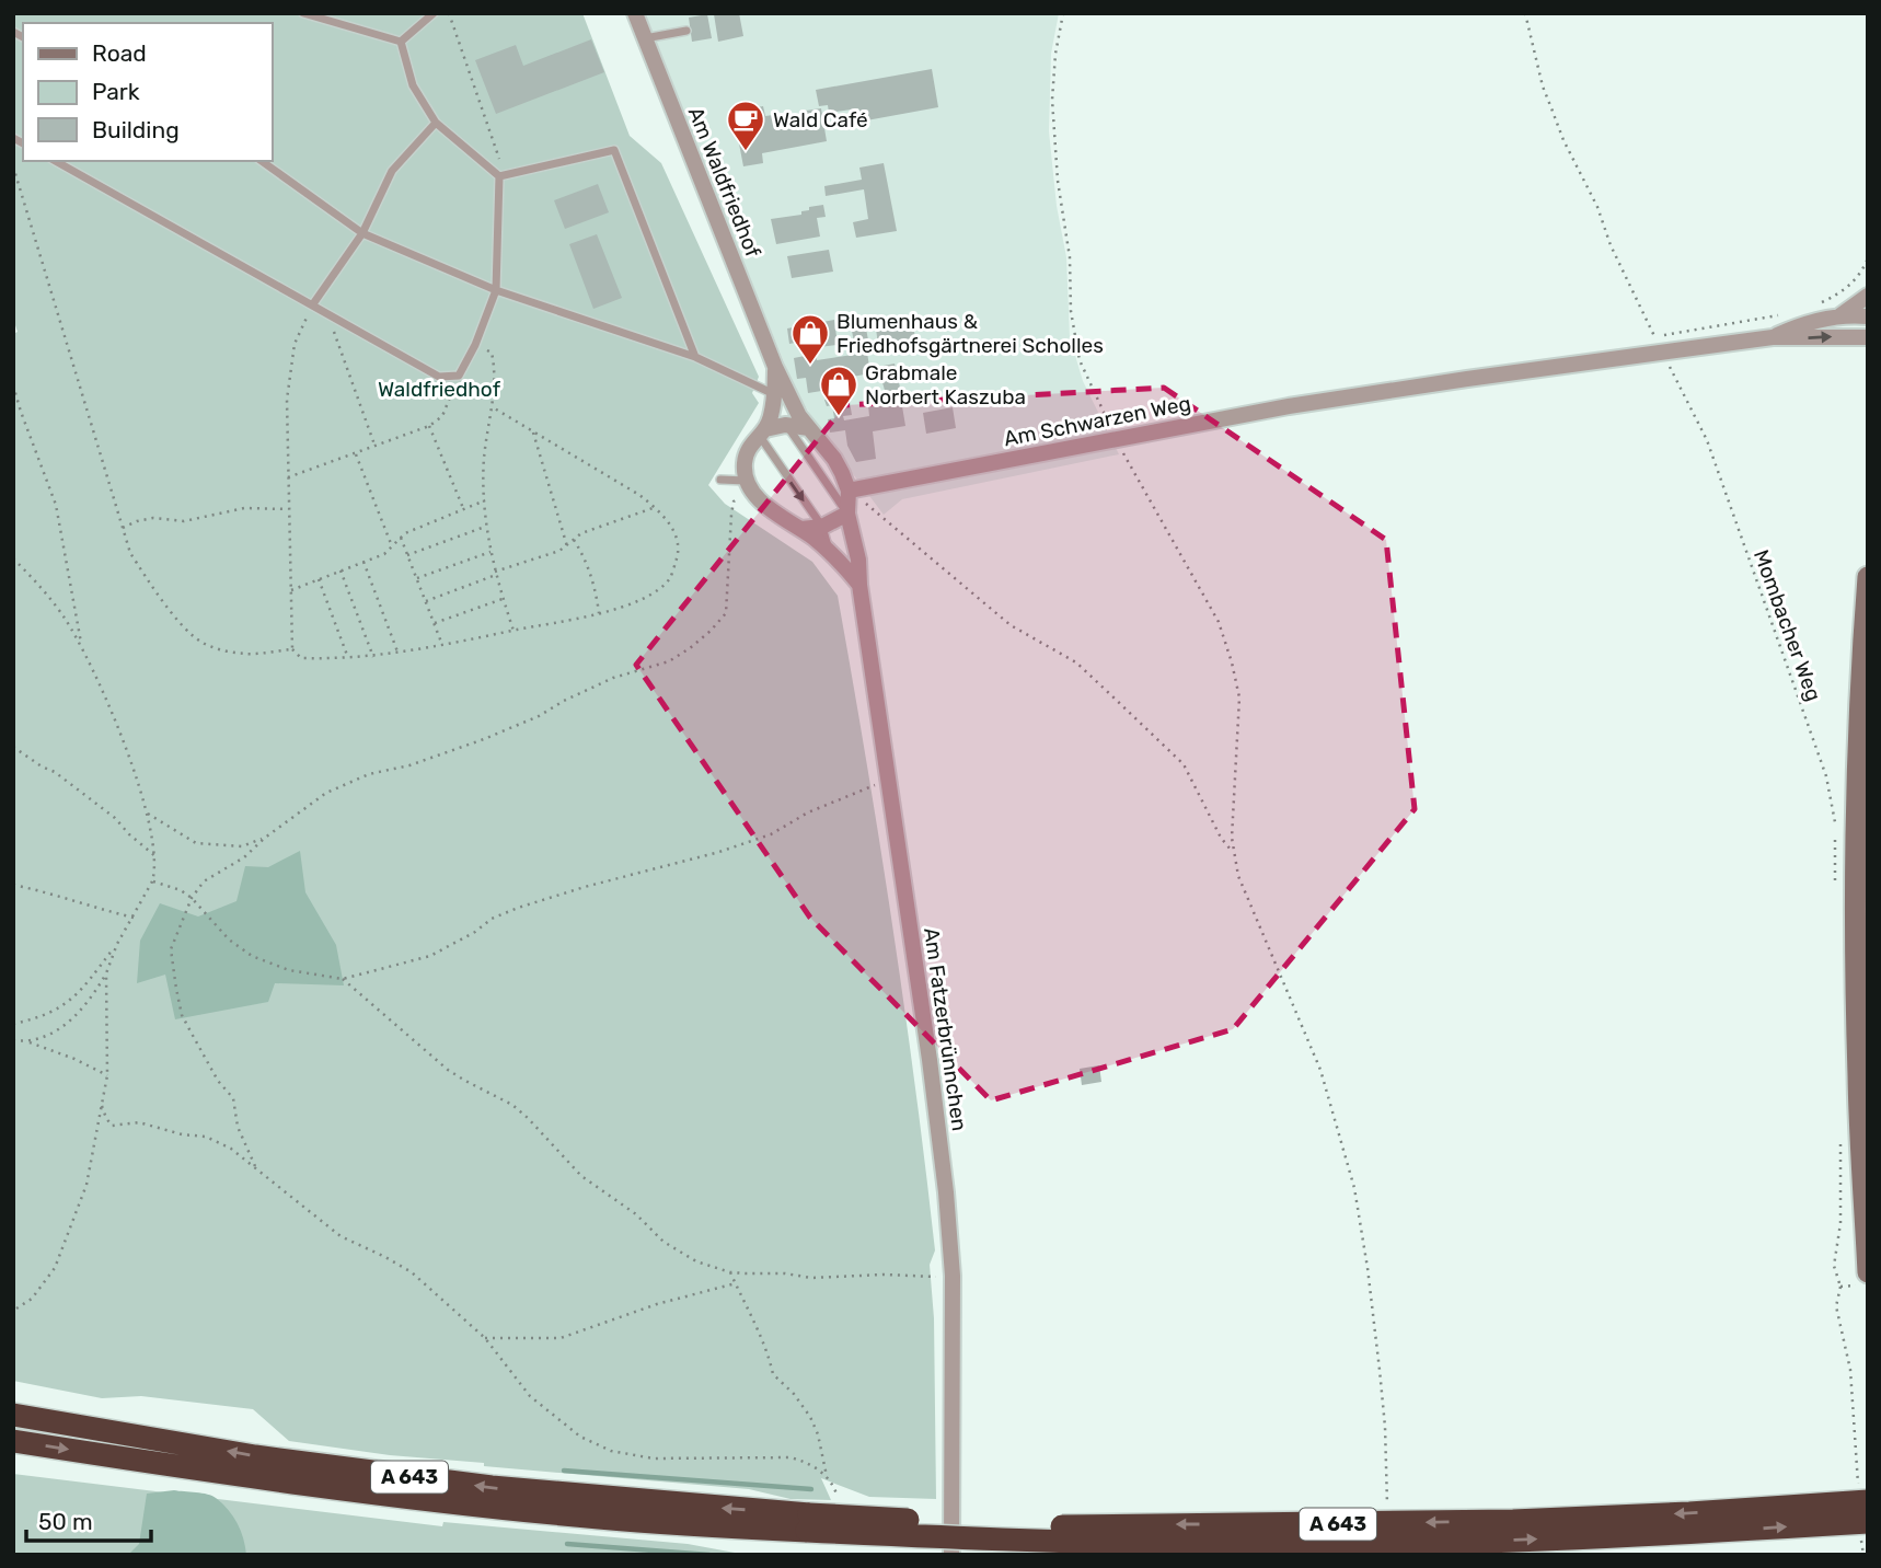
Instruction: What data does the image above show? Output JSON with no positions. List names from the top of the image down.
{
  "streets": {
    "highway": ["A 643"],
    "street": ["Am Waldfriedhof", "Am Schwarzen Weg", "Am Fatzerbrünnchen"],
    "path": ["Mombacher Weg"]
  },
  "crossings": [
    ["Am Schwarzen Weg", "Mombacher Weg"]
  ],
  "parks": ["Waldfriedhof"],
  "places": {
    "cafe": ["Wald Café"],
    "shop": ["Blumenhaus & Friedhofsgärtnerei Scholles", "Grabmale Norbert Kaszuba"]
  },
  "legend": ["Road", "Park", "Building"],
  "scale_bar": "50 m"
}
